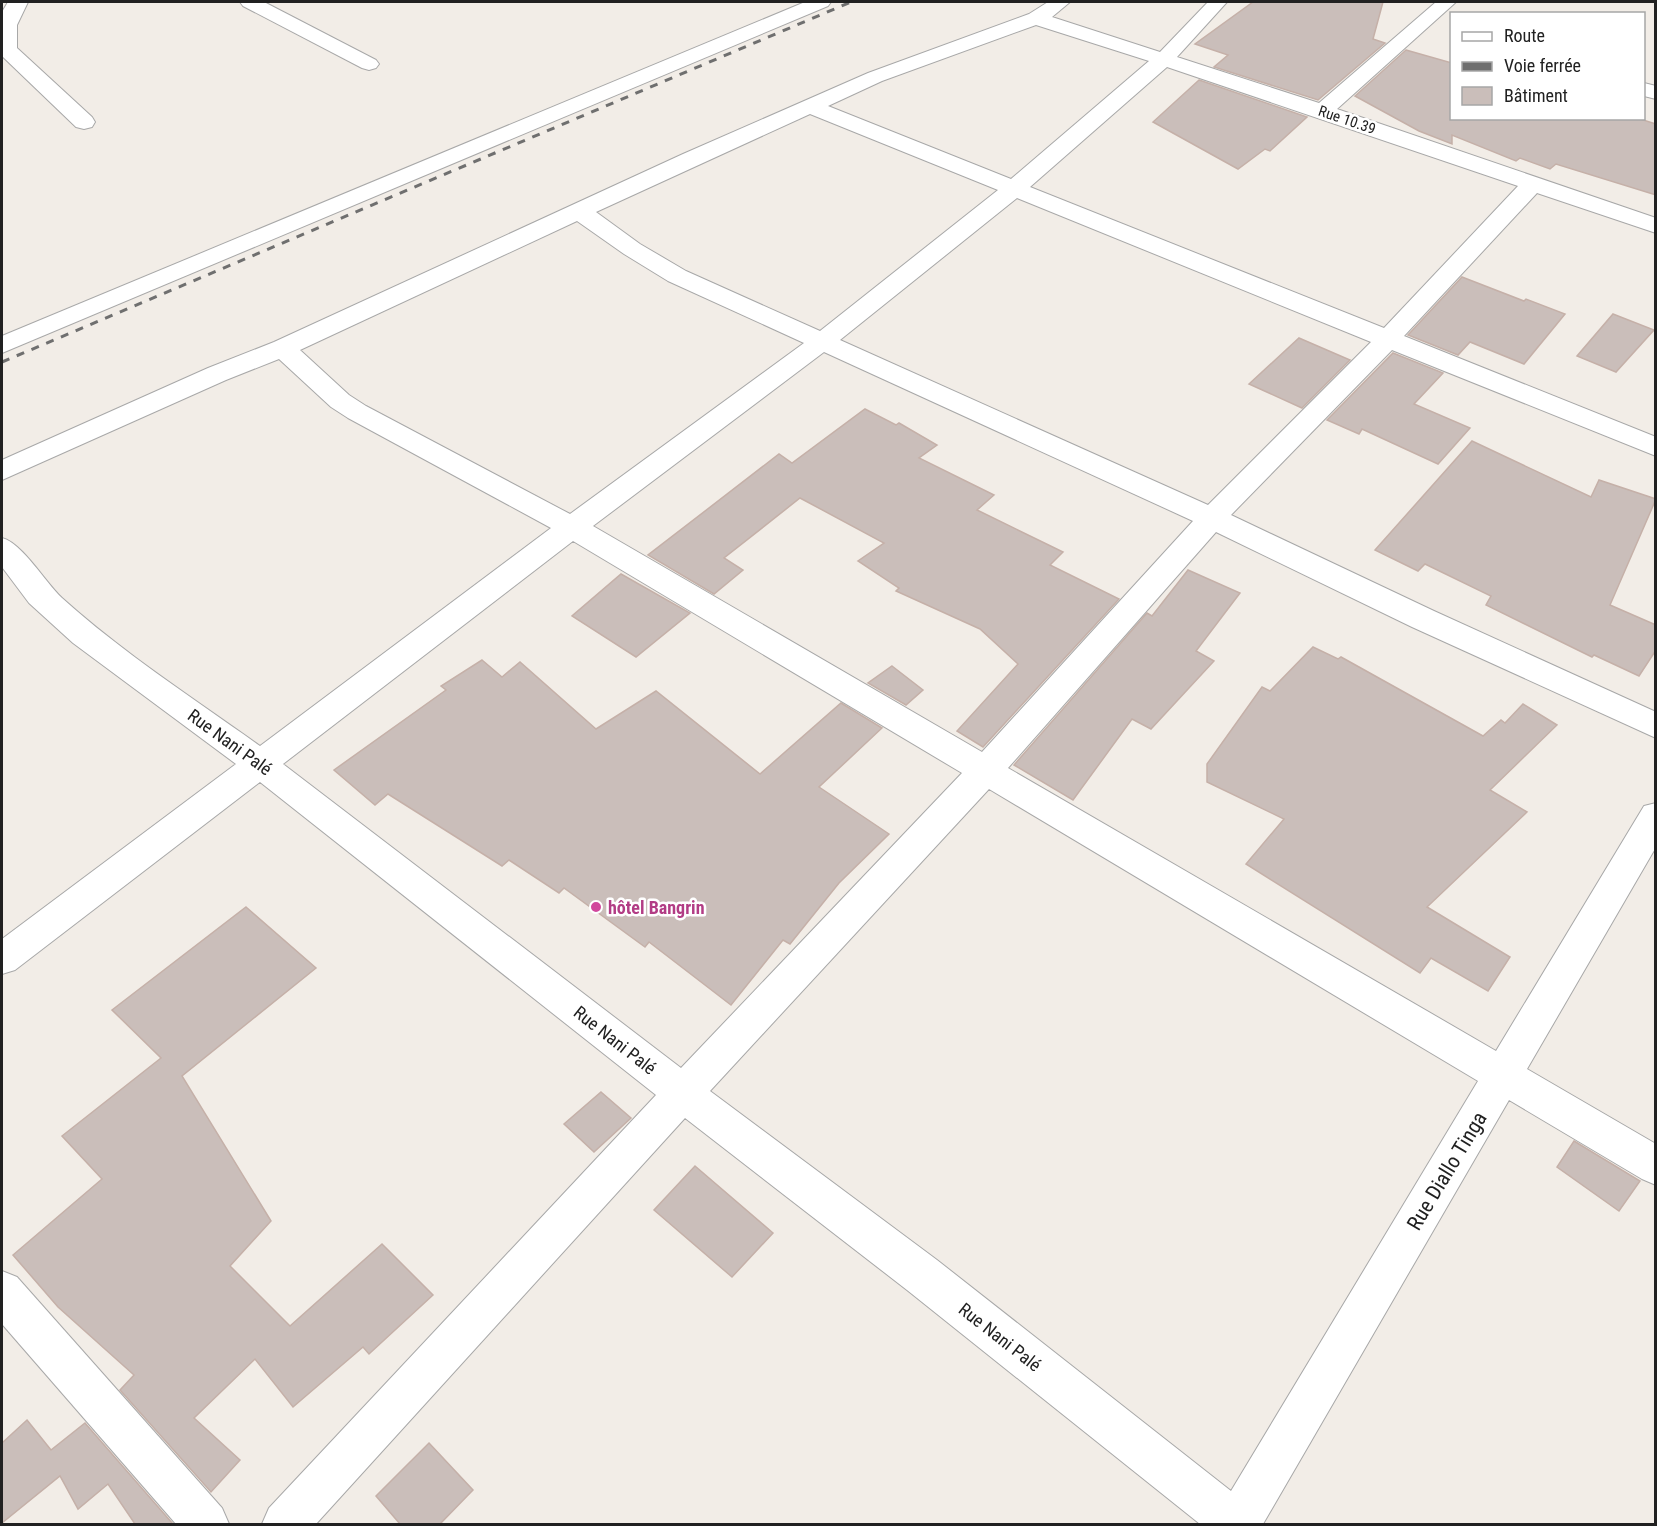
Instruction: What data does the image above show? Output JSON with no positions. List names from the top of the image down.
{
  "streets": {
    "street": ["Rue 10.39", "Rue Nani Palé", "Rue Diallo Tinga"]
  },
  "crossings": [
    ["Rue Nani Palé", "Rue Diallo Tinga"]
  ],
  "places": ["hôtel Bangrin"],
  "legend": ["Route", "Voie ferrée", "Bâtiment"]
}
